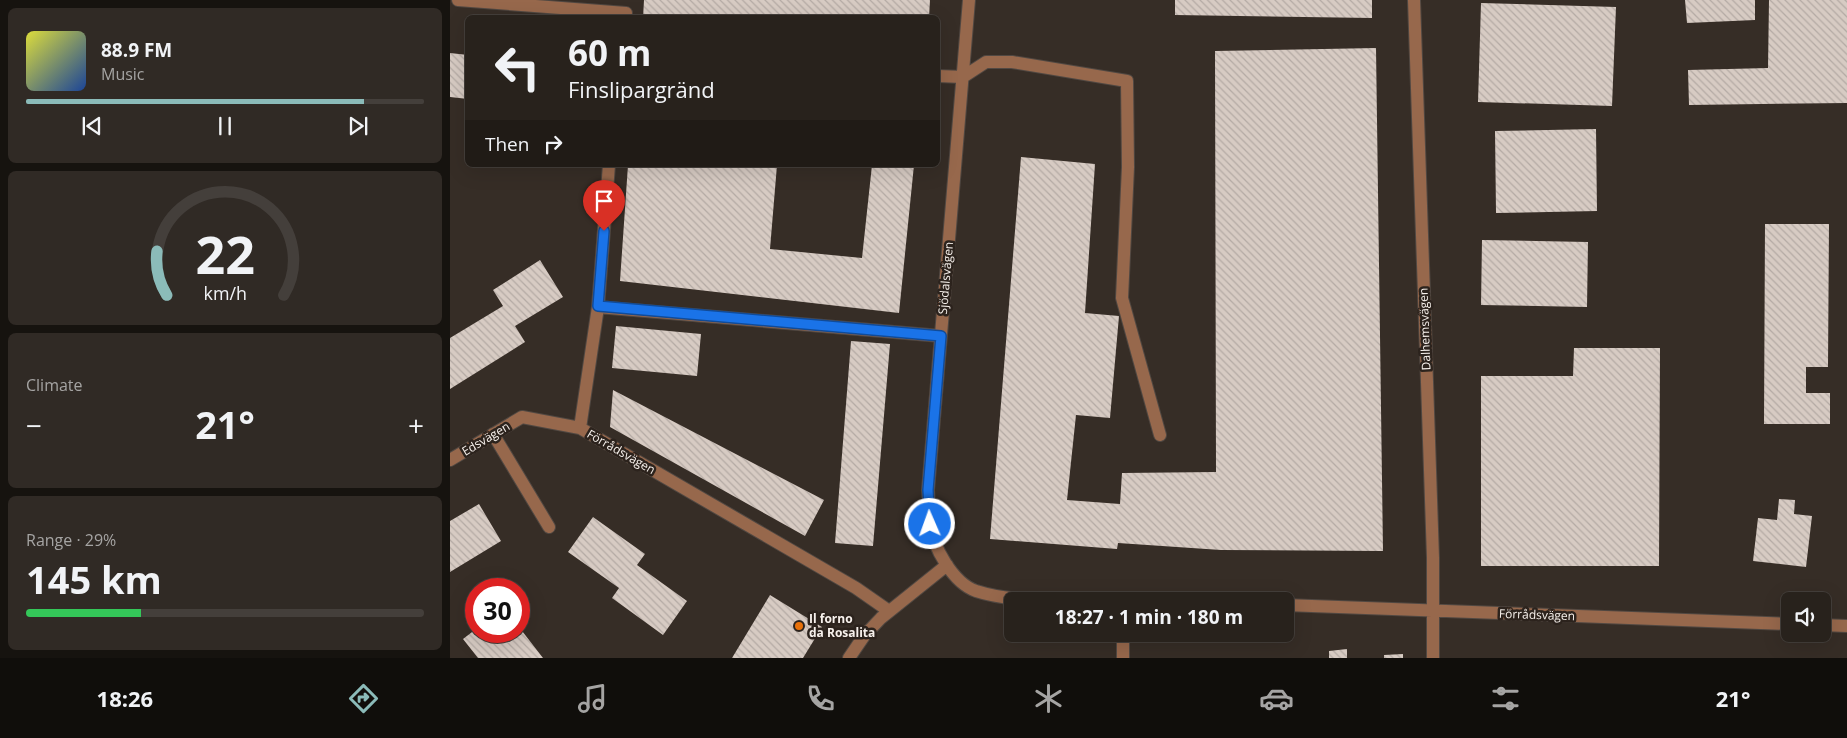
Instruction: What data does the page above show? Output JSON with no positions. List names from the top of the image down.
{
  "streets": {
    "street": [
      "Sjödalsvägen",
      "Dalhemsvägen",
      "Edsvägen",
      "Förrådsvägen"
    ]
  },
  "crossings": [
    ["Dalhemsvägen", "Förrådsvägen"],
    ["Edsvägen", "Förrådsvägen"]
  ],
  "places": ["Il forno da Rosalita"],
  "page": {
    "turn": ["60 m", "Finslipargränd"],
    "song": ["88.9 FM", "Music"],
    "then": "Then",
    "tile": [
      "Climate",
      ["Range · 29%", "145 km"]
    ],
    "heat": ["−", "21°", "+"],
    "limit": "30",
    "trip": "18:27 · 1 min · 180 m",
    "tabs": ["18:26", "21°"],
    "gauge": ["22", "km/h"]
  }
}
